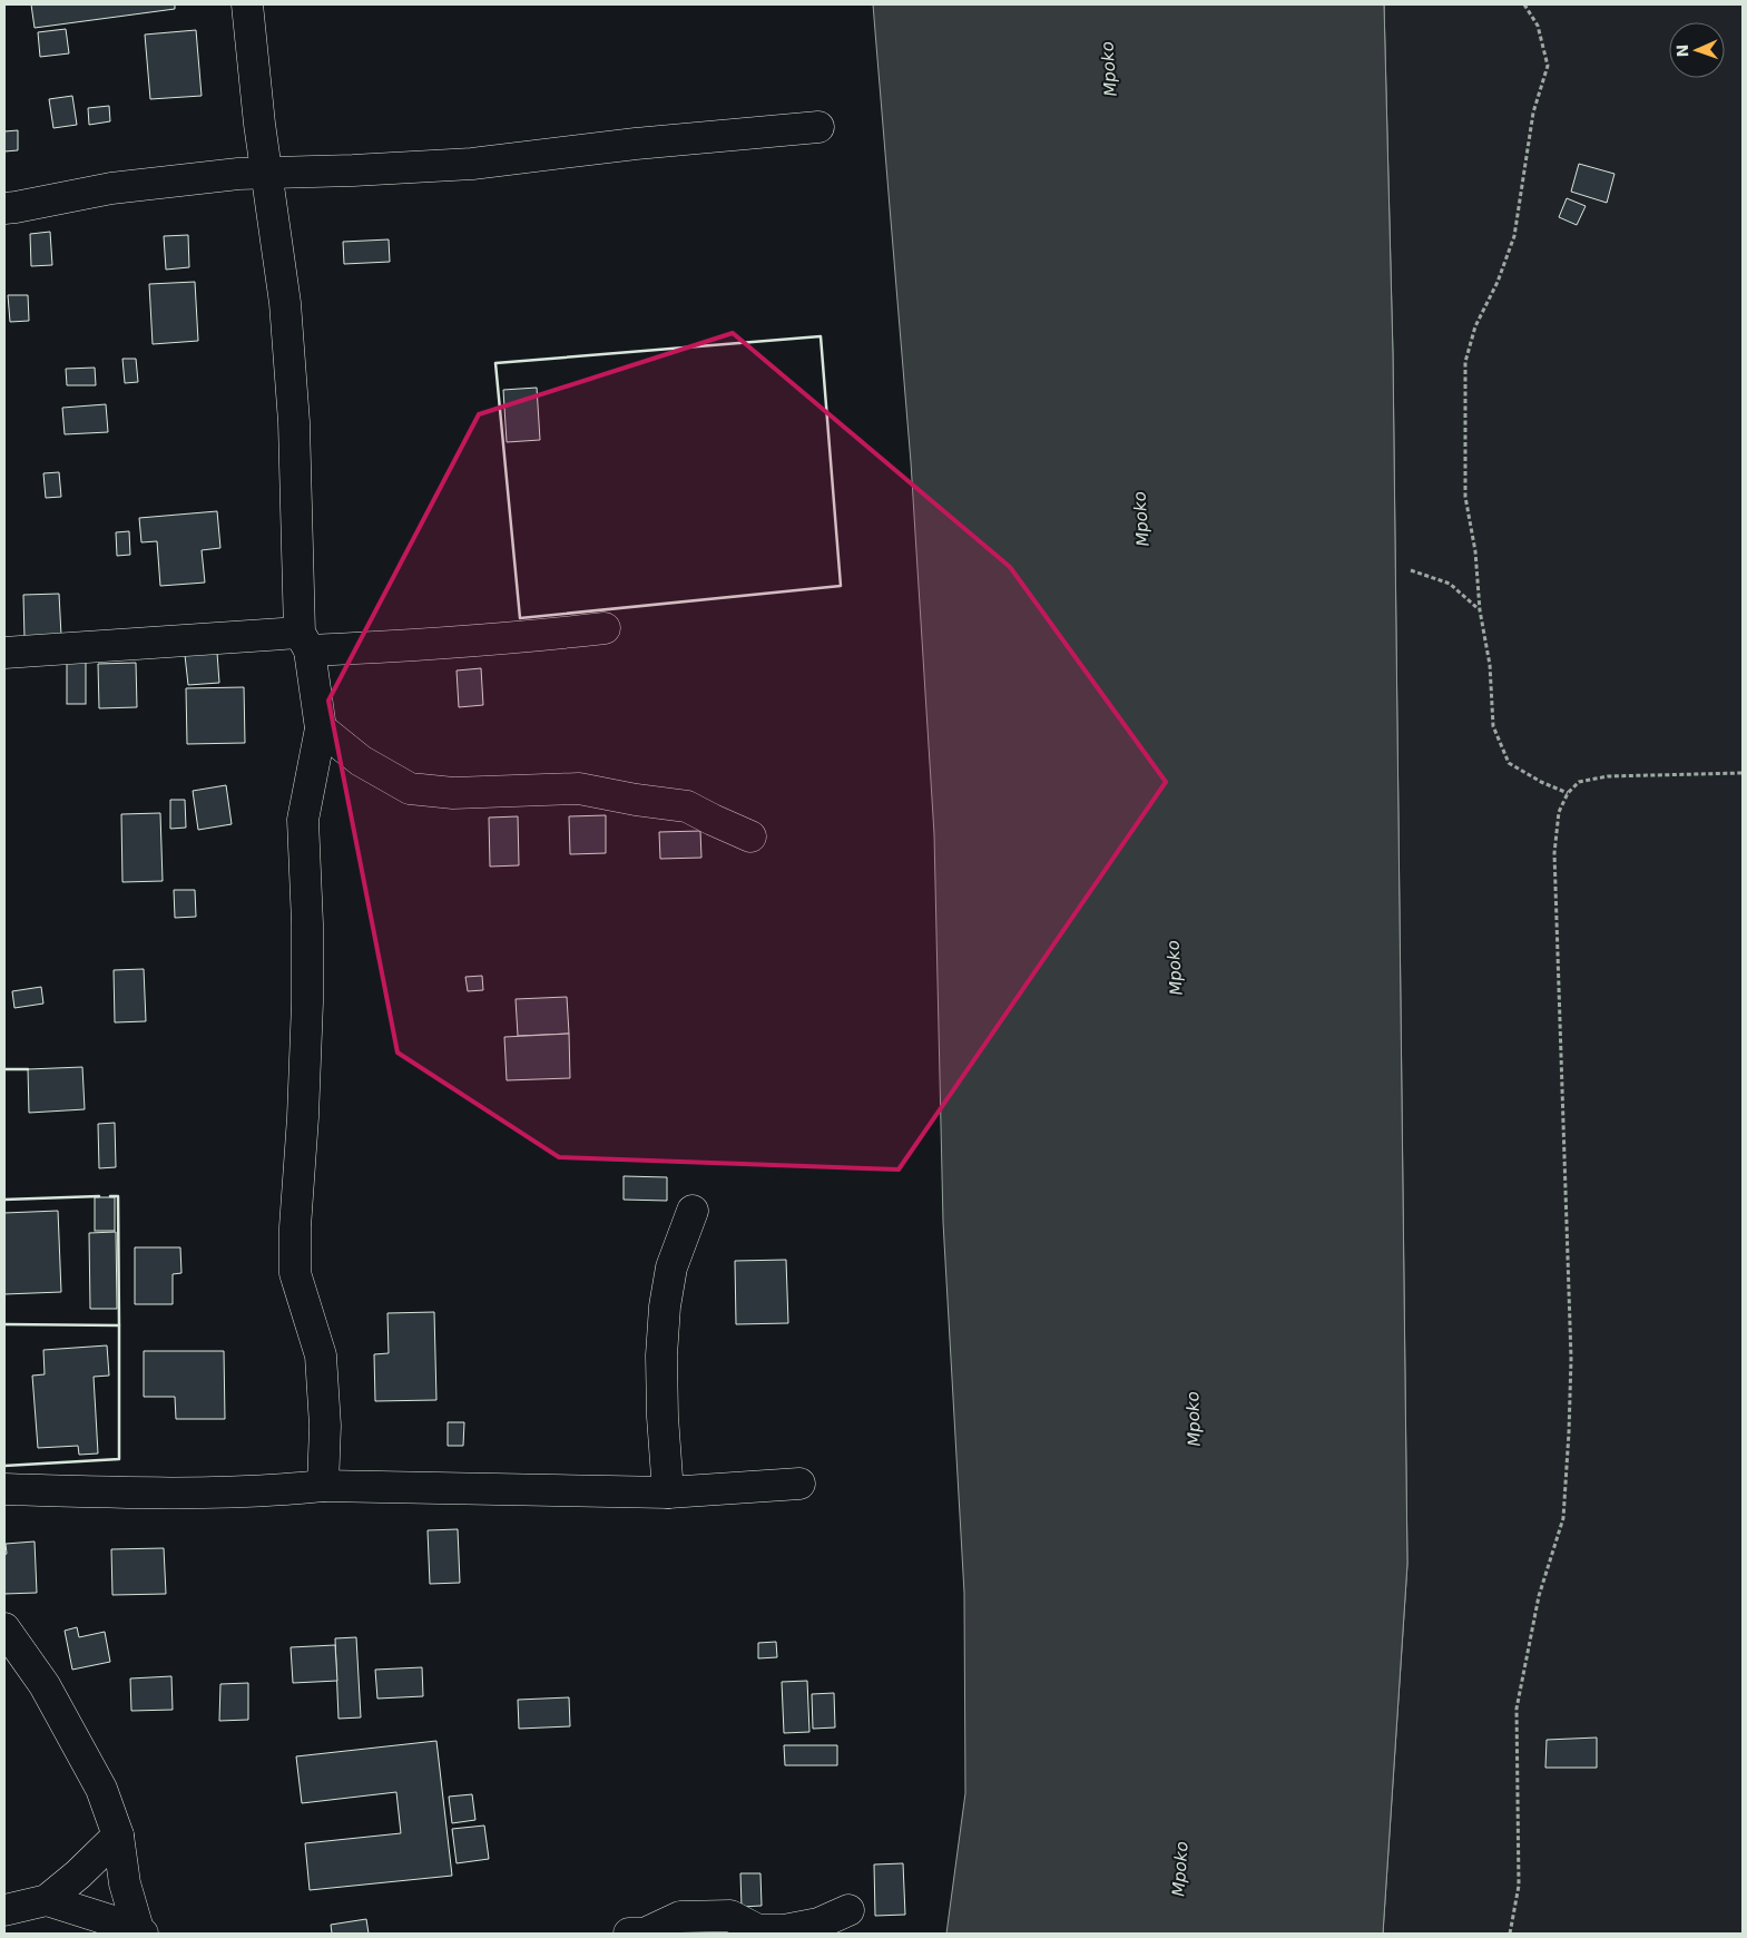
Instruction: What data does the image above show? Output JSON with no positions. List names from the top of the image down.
{
  "water": ["Mpoko"],
  "north": "left"
}
